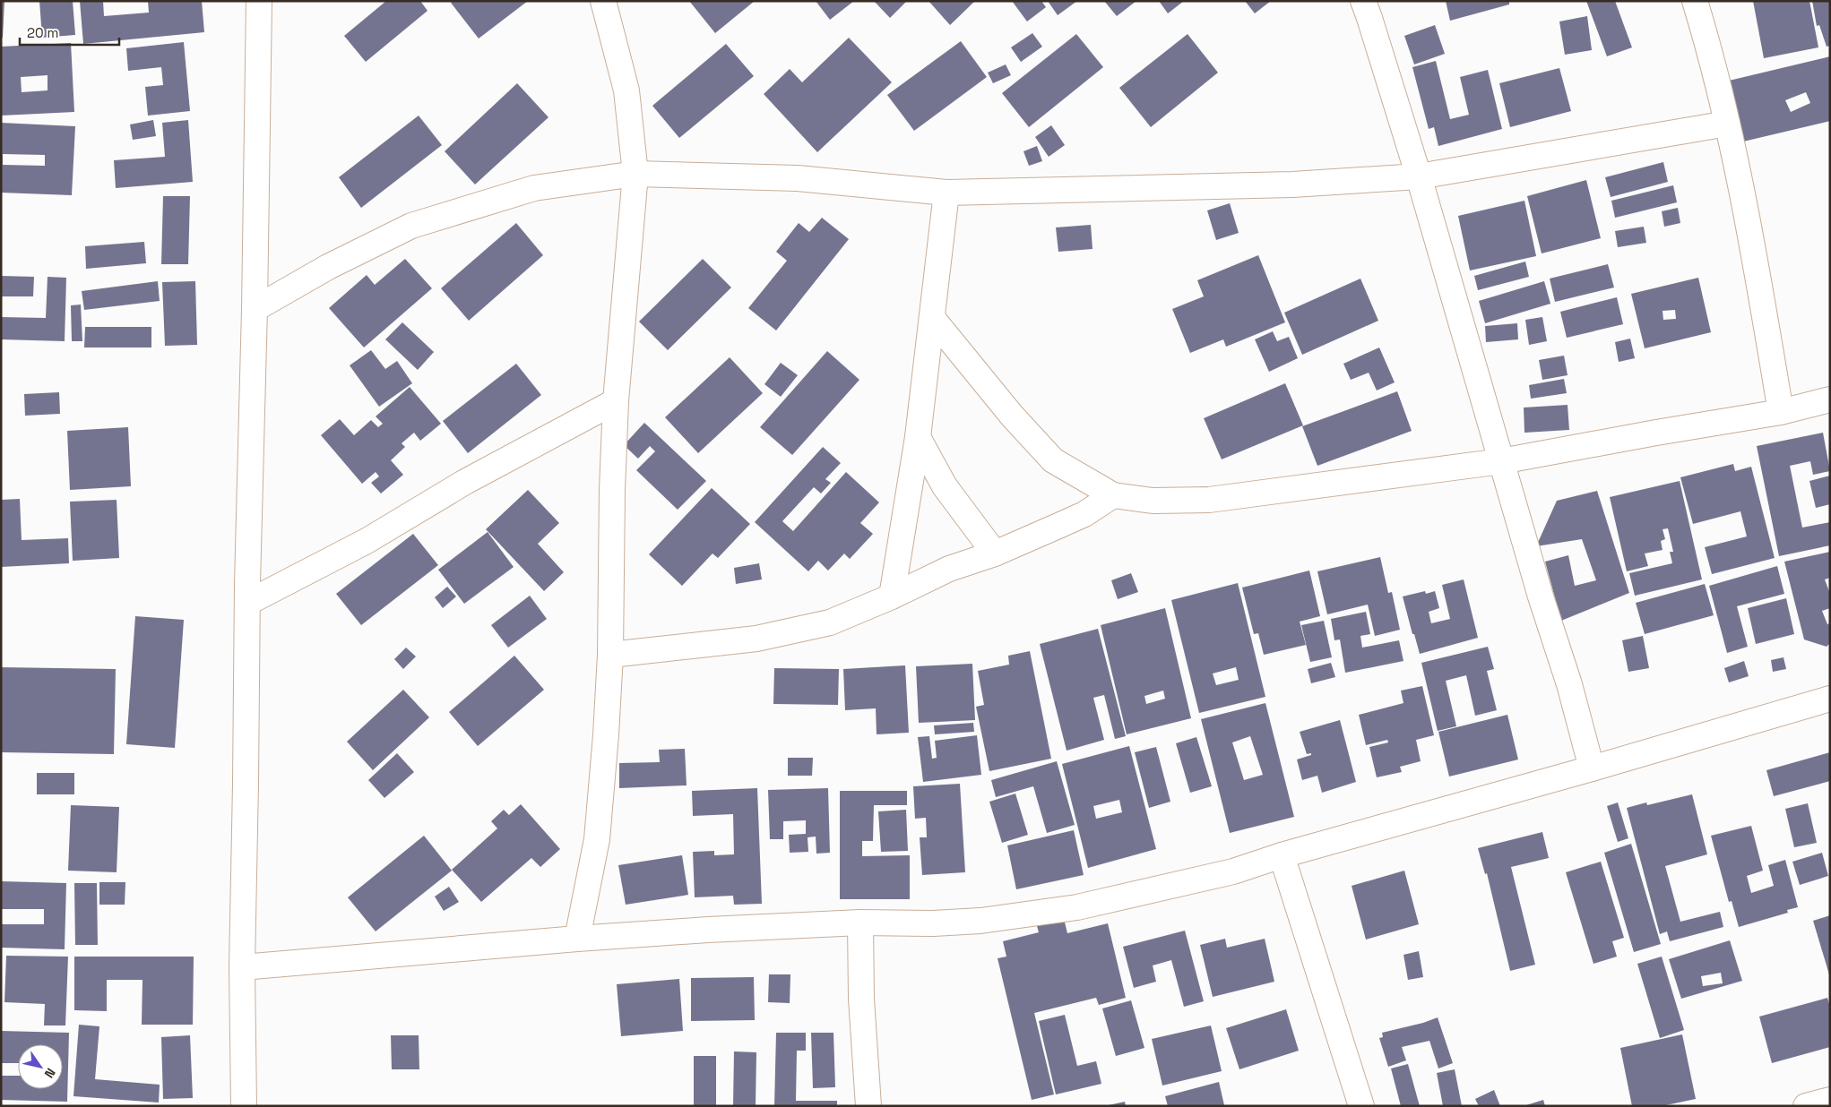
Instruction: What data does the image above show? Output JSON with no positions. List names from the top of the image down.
{
  "scale_bar": "20 m",
  "north": "bottom right"
}
